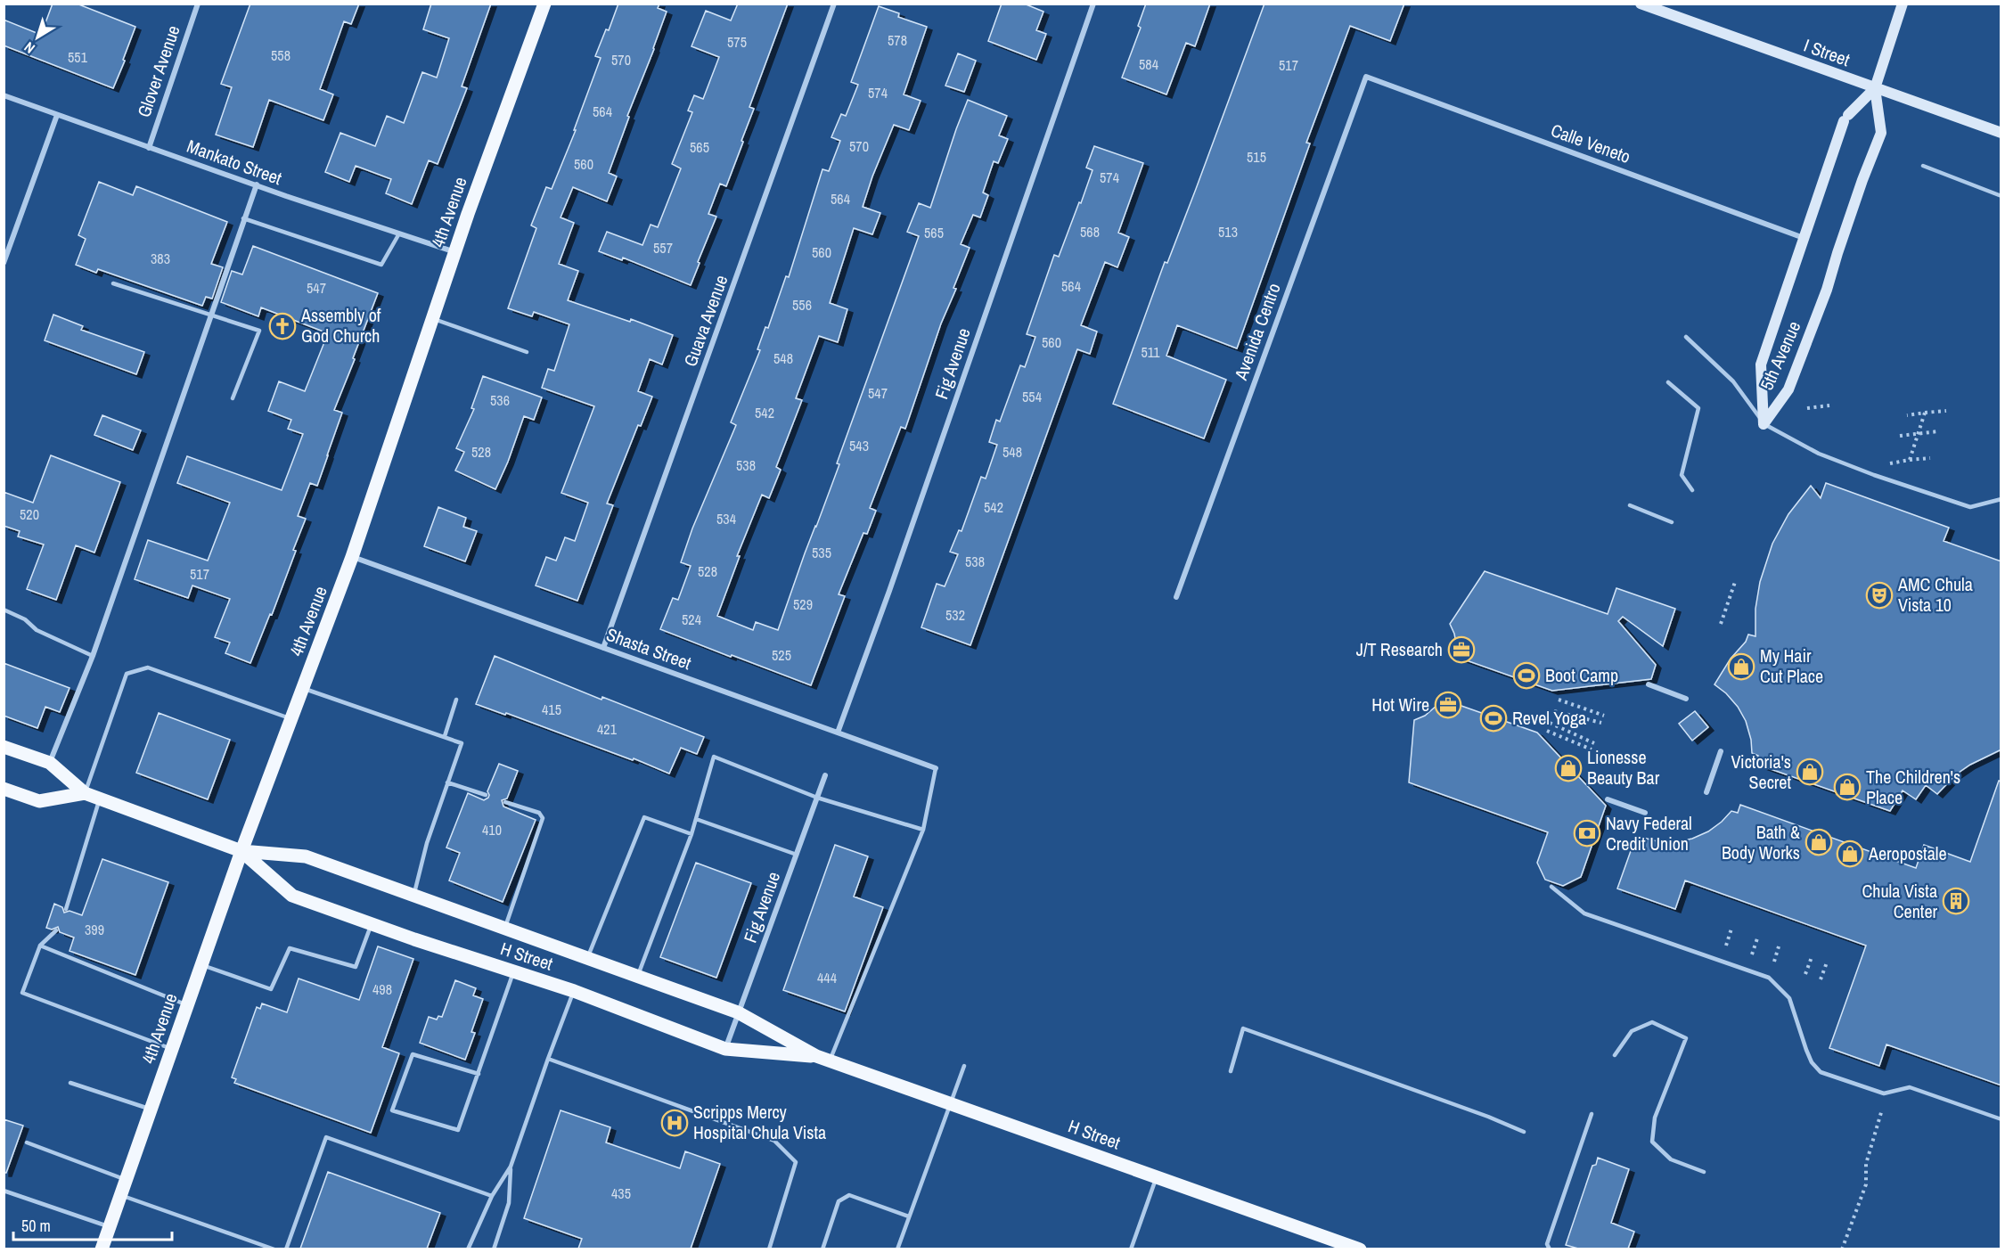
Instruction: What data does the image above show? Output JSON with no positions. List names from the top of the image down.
{
  "streets": {
    "main road": ["4th Avenue", "H Street"],
    "street": [
      "I Street",
      "Glover Avenue",
      "Calle Veneto",
      "Mankato Street",
      "Guava Avenue",
      "Avenida Centro",
      "5th Avenue",
      "Fig Avenue",
      "Shasta Street"
    ]
  },
  "crossings": [
    ["I Street", "5th Avenue"],
    ["Glover Avenue", "Mankato Street"],
    ["Calle Veneto", "Avenida Centro"],
    ["Calle Veneto", "5th Avenue"],
    ["Mankato Street", "4th Avenue"],
    ["4th Avenue", "Shasta Street"],
    ["4th Avenue", "H Street"],
    ["Guava Avenue", "Shasta Street"],
    ["Fig Avenue", "Shasta Street"],
    ["Fig Avenue", "H Street"]
  ],
  "places": {
    "church": ["Assembly of God Church"],
    "theatre": ["AMC Chula Vista 10"],
    "office": ["J/T Research", "Hot Wire"],
    "shop": [
      "My Hair Cut Place",
      "Lionesse Beauty Bar",
      "Victoria's Secret",
      "The Children's Place",
      "Bath & Body Works",
      "Aeropostale"
    ],
    "sports": ["Boot Camp", "Revel Yoga"],
    "bank": ["Navy Federal Credit Union"],
    "building": ["Chula Vista Center"],
    "hospital": ["Scripps Mercy Hospital Chula Vista"]
  },
  "house_numbers": [
    "578",
    "575",
    "558",
    "551",
    "570",
    "584",
    "517",
    "574",
    "564",
    "570",
    "565",
    "515",
    "560",
    "574",
    "564",
    "568",
    "513",
    "565",
    "557",
    "560",
    "383",
    "564",
    "547",
    "556",
    "560",
    "511",
    "548",
    "547",
    "554",
    "536",
    "542",
    "543",
    "528",
    "548",
    "538",
    "542",
    "520",
    "534",
    "535",
    "538",
    "528",
    "517",
    "529",
    "532",
    "524",
    "525",
    "415",
    "421",
    "410",
    "399",
    "444",
    "498",
    "435"
  ],
  "scale_bar": "50 m",
  "north": "bottom left"
}
